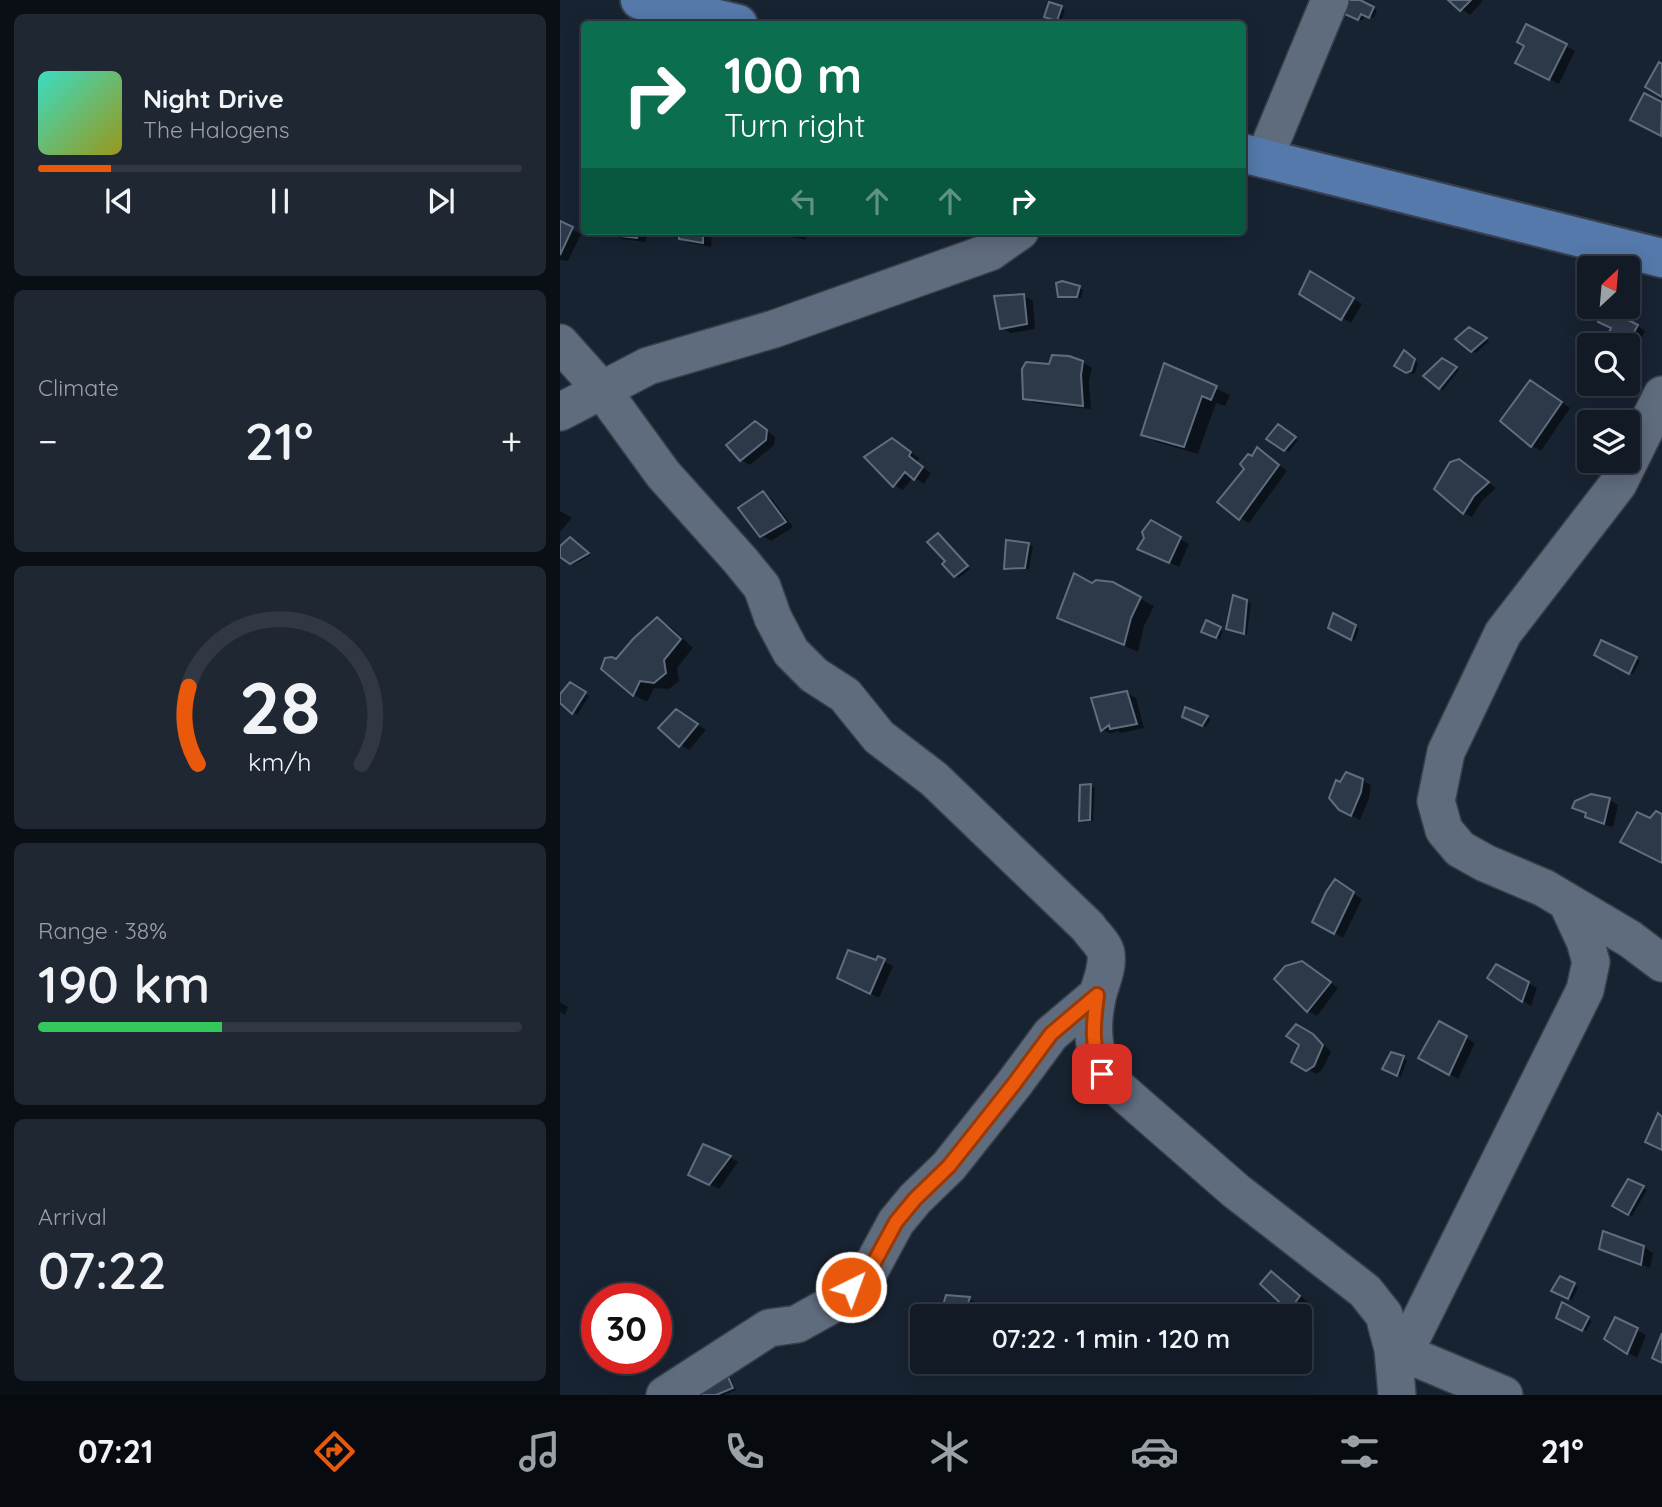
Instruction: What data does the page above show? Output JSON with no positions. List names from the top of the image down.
{
  "north": "top right",
  "page": {
    "turn": ["100 m", "Turn right"],
    "song": ["Night Drive", "The Halogens"],
    "tile": [
      "Climate",
      ["Range · 38%", "190 km"],
      ["Arrival", "07:22"]
    ],
    "heat": ["−", "21°", "+"],
    "limit": "30",
    "trip": "07:22 · 1 min · 120 m",
    "tabs": ["07:21", "21°"],
    "gauge": ["28", "km/h"]
  }
}
